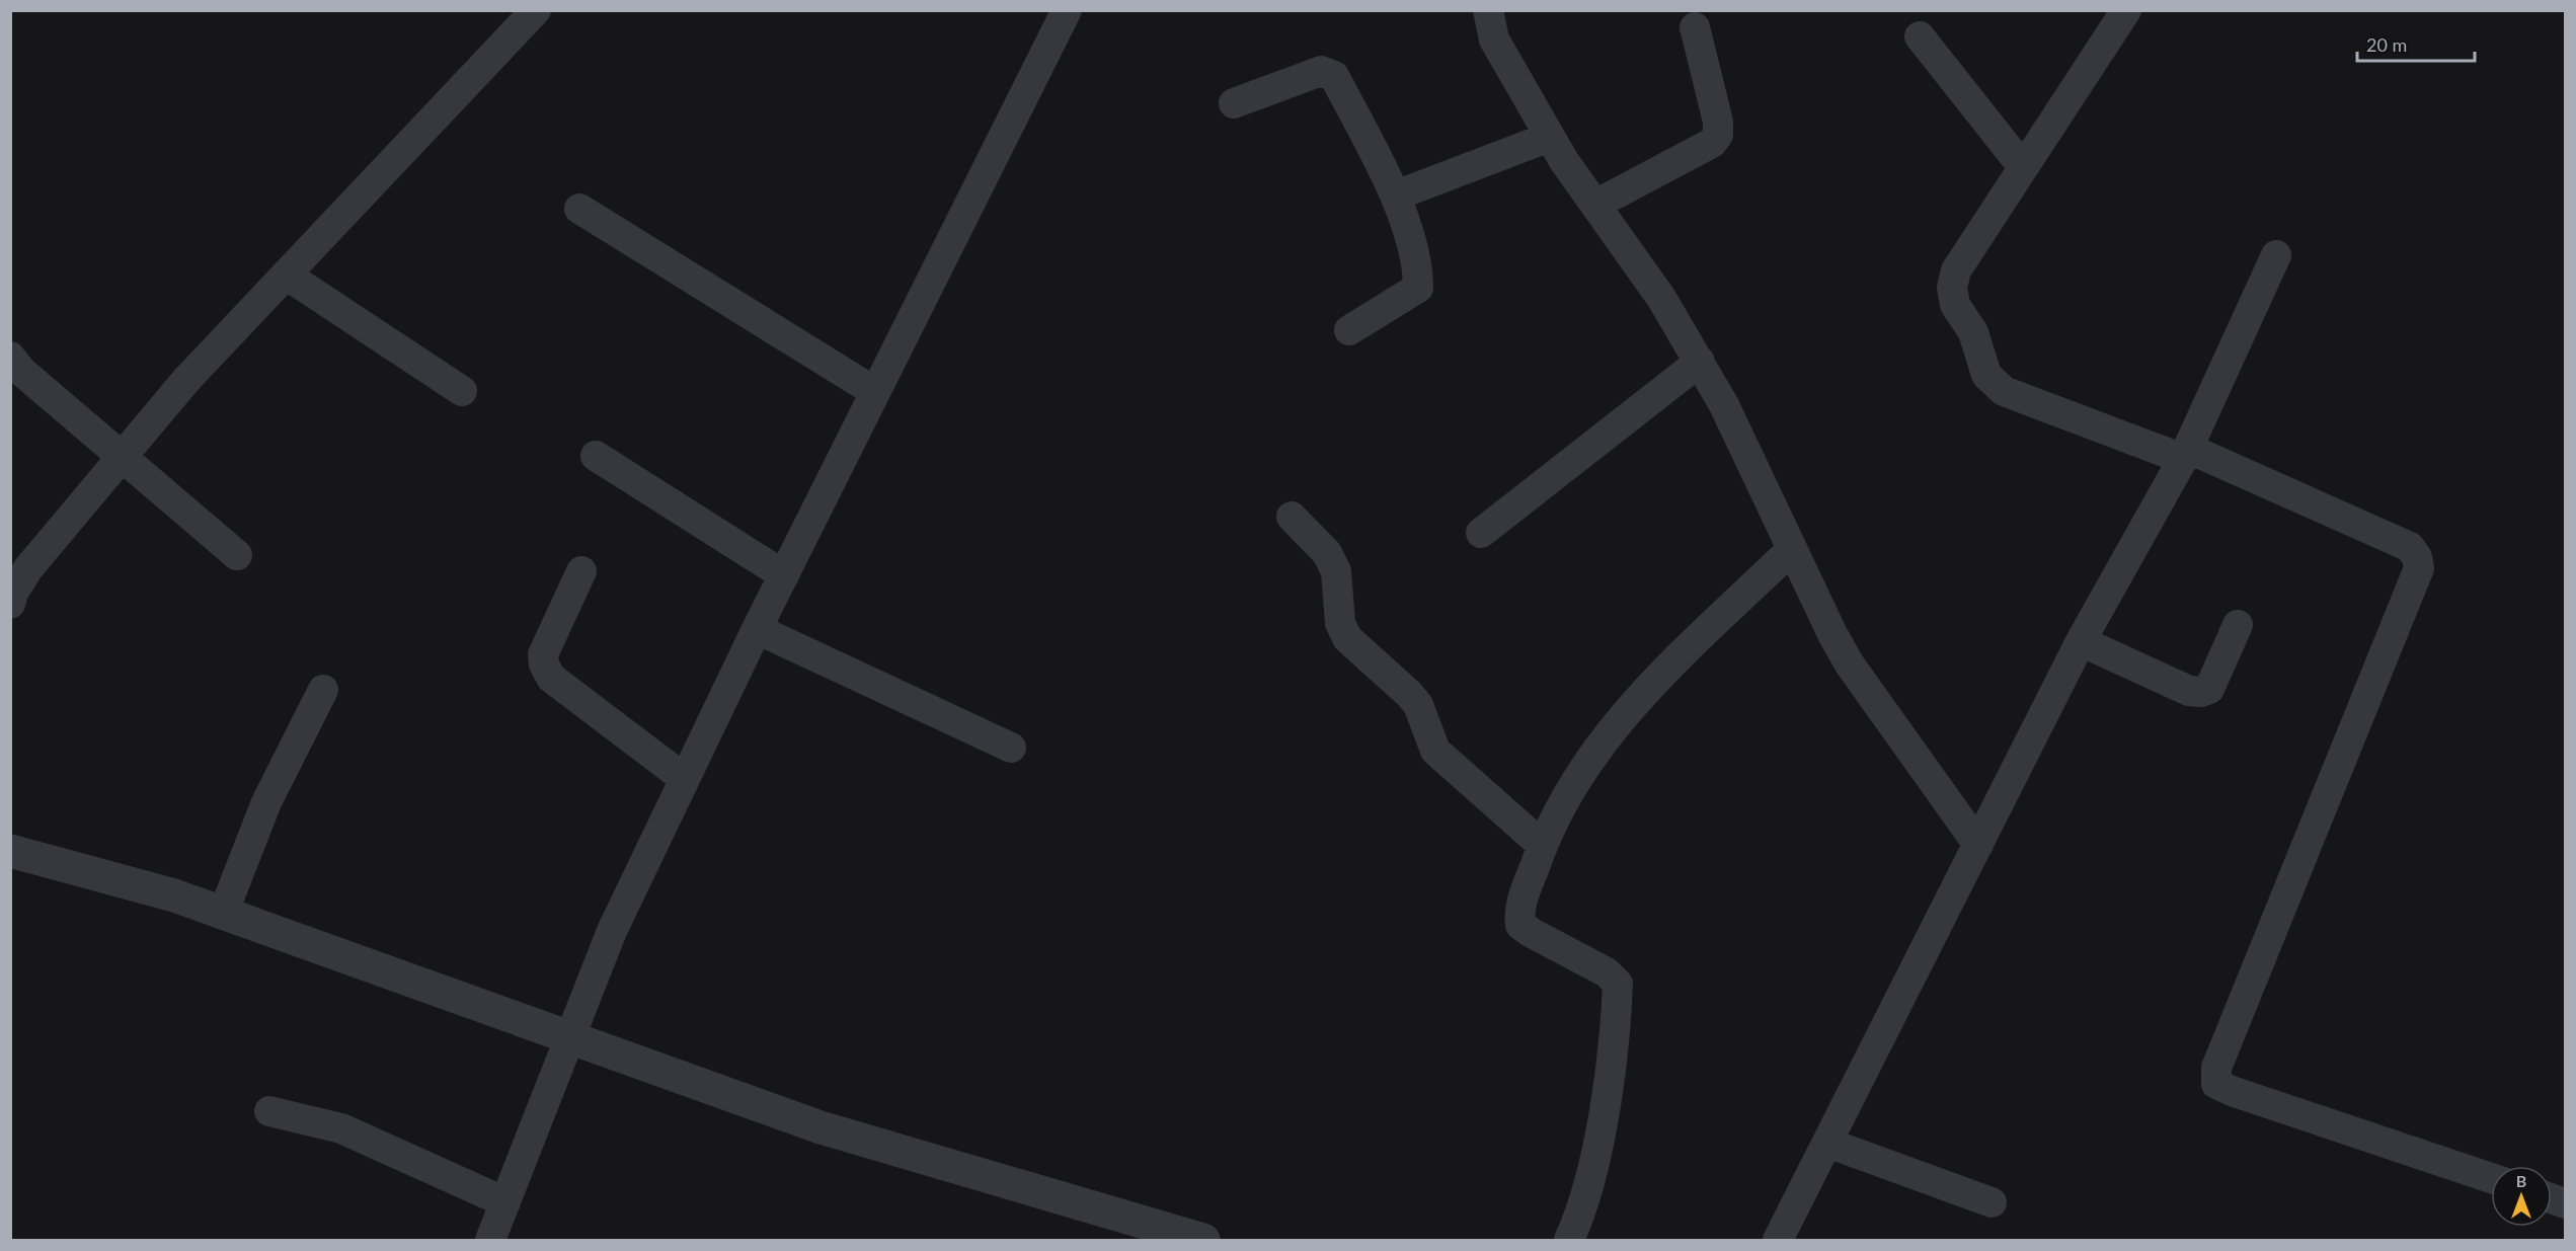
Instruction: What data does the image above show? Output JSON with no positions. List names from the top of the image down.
{
  "scale_bar": "20 m",
  "north": "top"
}
